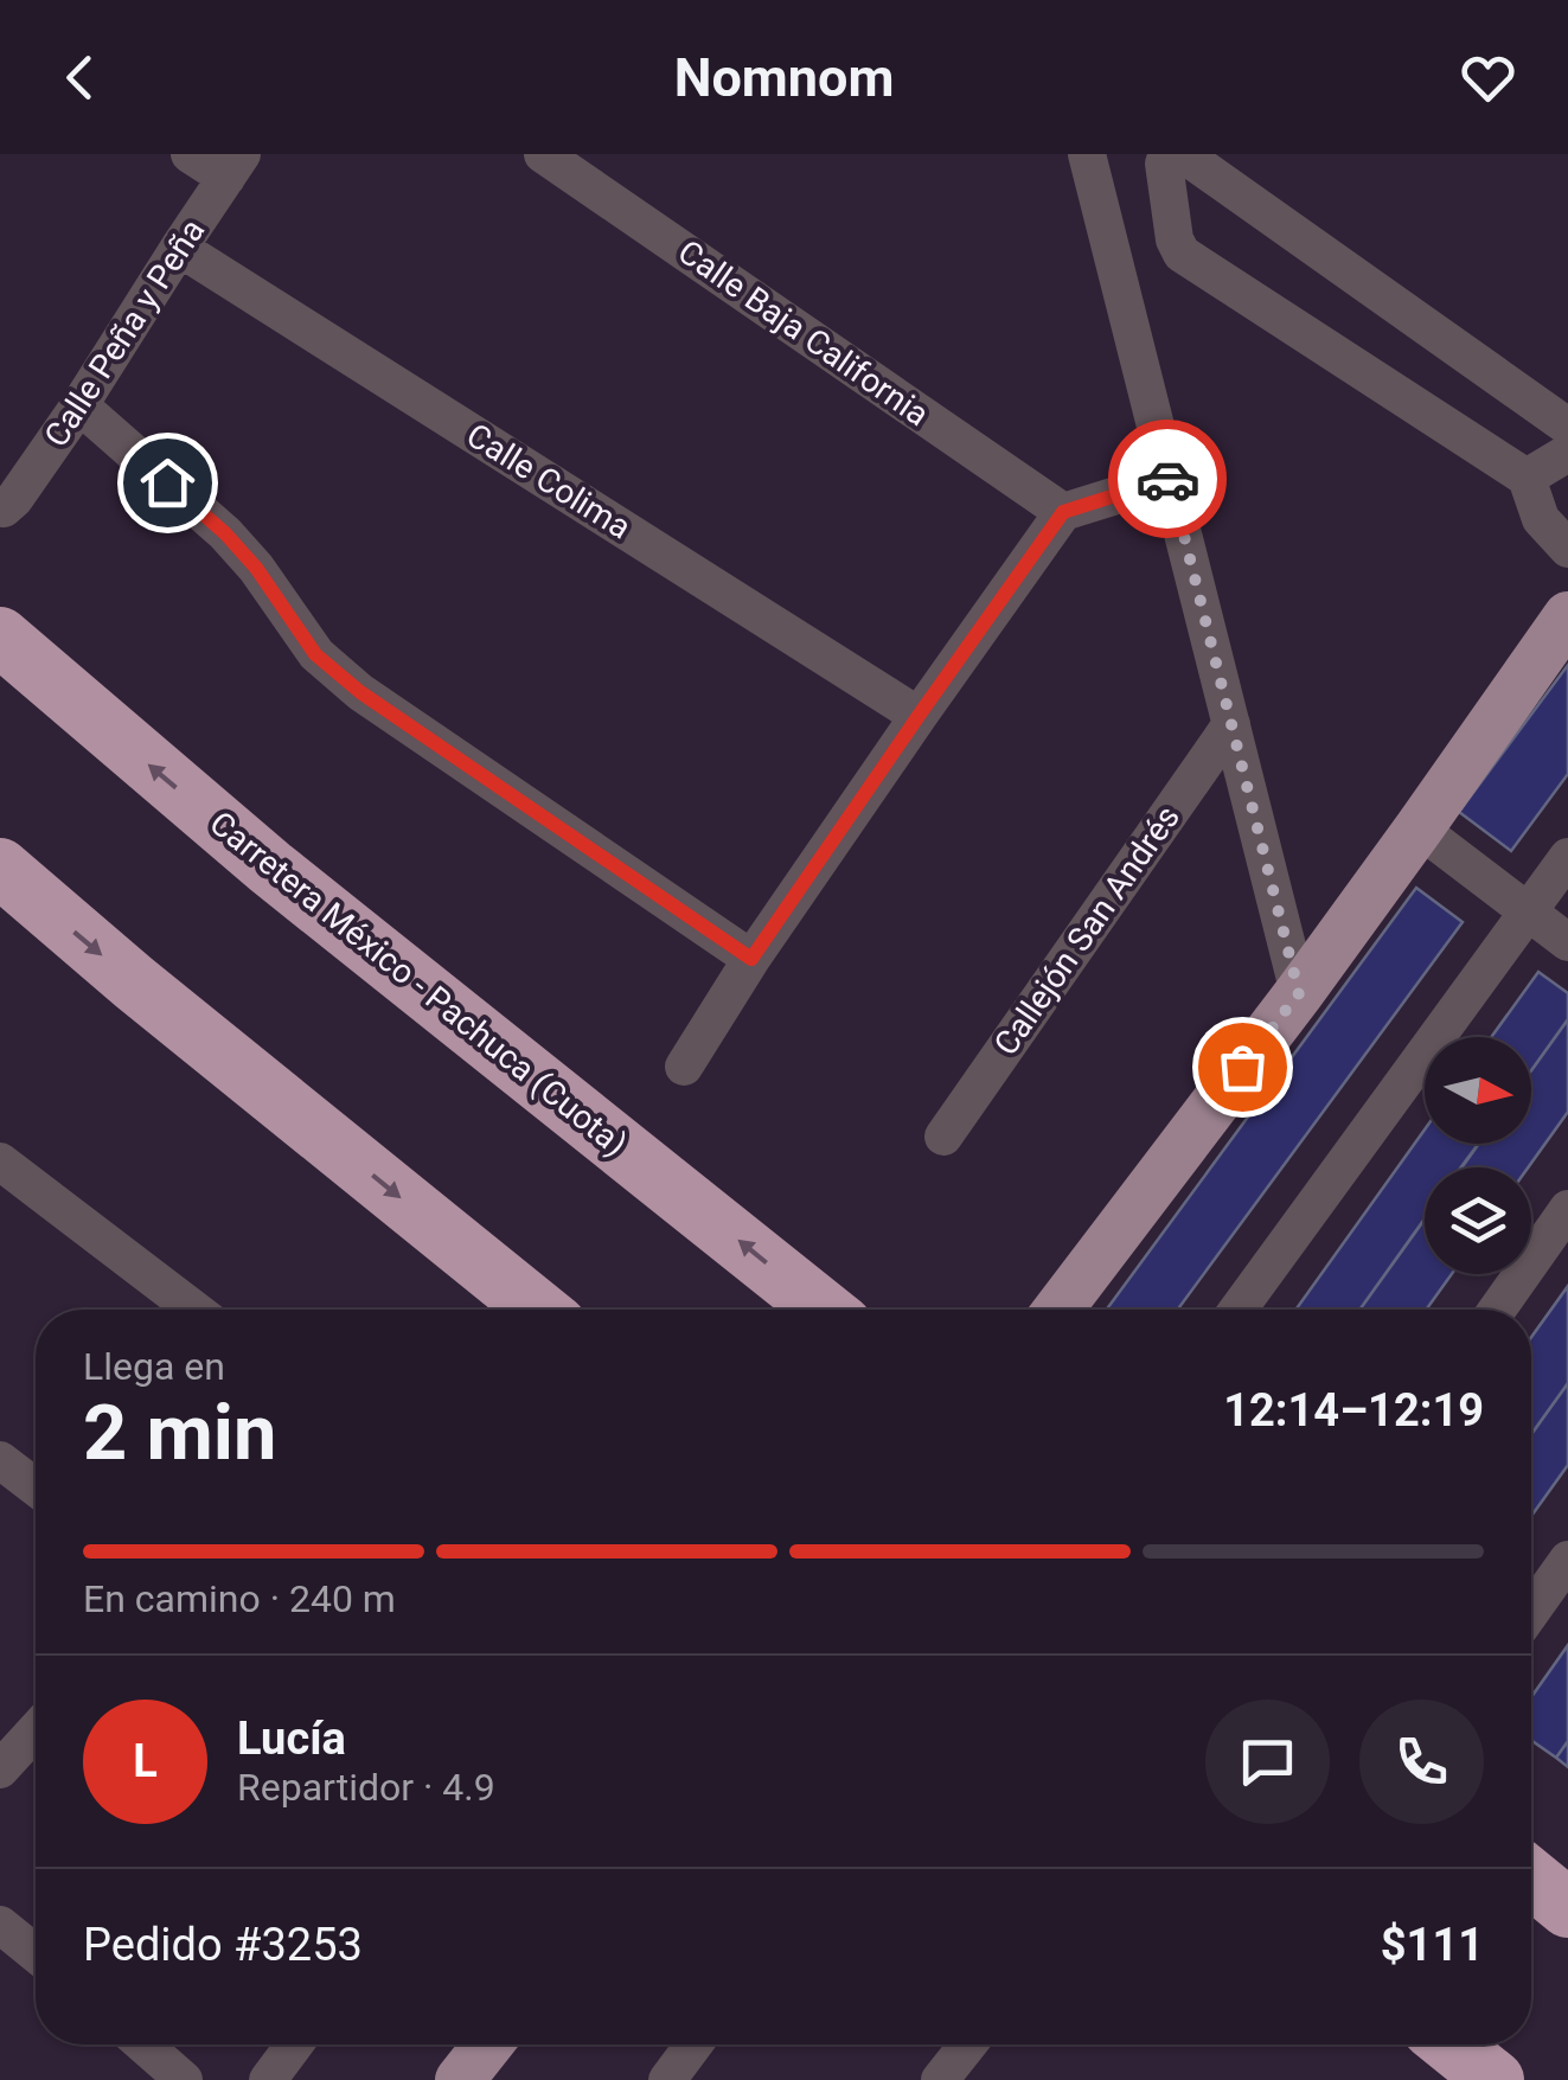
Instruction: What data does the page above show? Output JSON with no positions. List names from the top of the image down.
{
  "streets": {
    "highway": ["Carretera México - Pachuca (Cuota)"],
    "street": [
      "Calle Peña y Peña",
      "Calle Baja California",
      "Calle Colima",
      "Callejón San Andrés"
    ]
  },
  "crossings": [
    ["Calle Peña y Peña", "Calle Colima"]
  ],
  "north": "right",
  "page": {
    "header": "Nomnom",
    "heading": ["2 min", "Llega en", "12:14–12:19"],
    "panel": [
      "Lucía",
      "Repartidor · 4.9",
      "Pedido #3253",
      "$111"
    ],
    "bar": "En camino · 240 m",
    "round": "L"
  }
}
